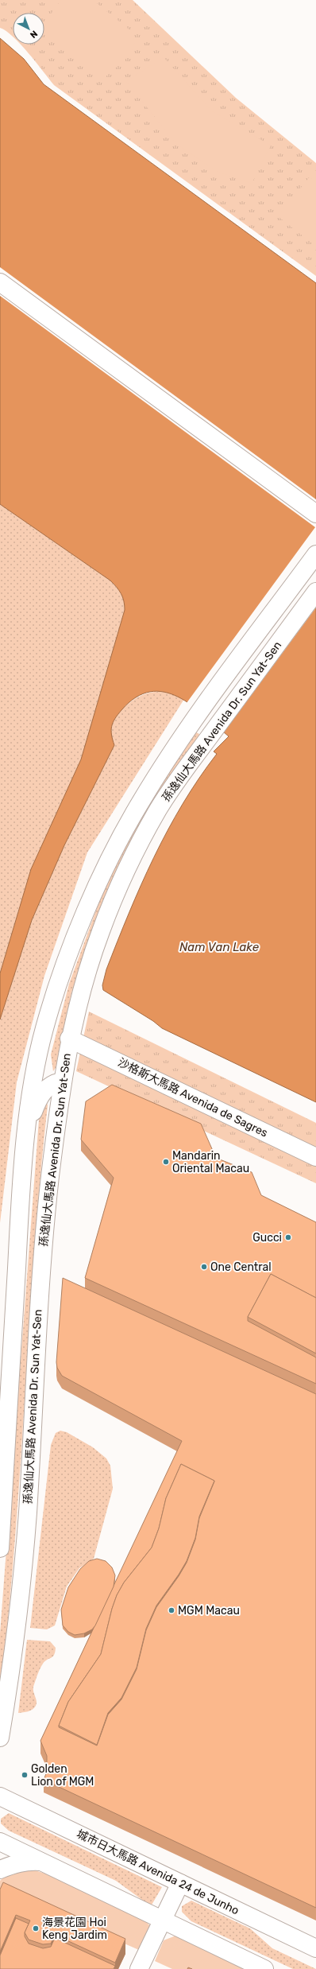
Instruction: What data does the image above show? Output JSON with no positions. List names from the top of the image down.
{
  "streets": {
    "main road": ["孫逸仙大馬路 Avenida Dr. Sun Yat-Sen", "沙格斯大馬路 Avenida de Sagres", "城市日大馬路 Avenida 24 de Junho"]
  },
  "crossings": [
    ["孫逸仙大馬路 Avenida Dr. Sun Yat-Sen", "沙格斯大馬路 Avenida de Sagres"]
  ],
  "water": ["Nam Van Lake"],
  "places": [
    "Mandarin Oriental Macau",
    "Gucci",
    "One Central",
    "MGM Macau",
    "Golden Lion of MGM",
    "海景花園 Hoi Keng Jardim"
  ],
  "north": "bottom right"
}
